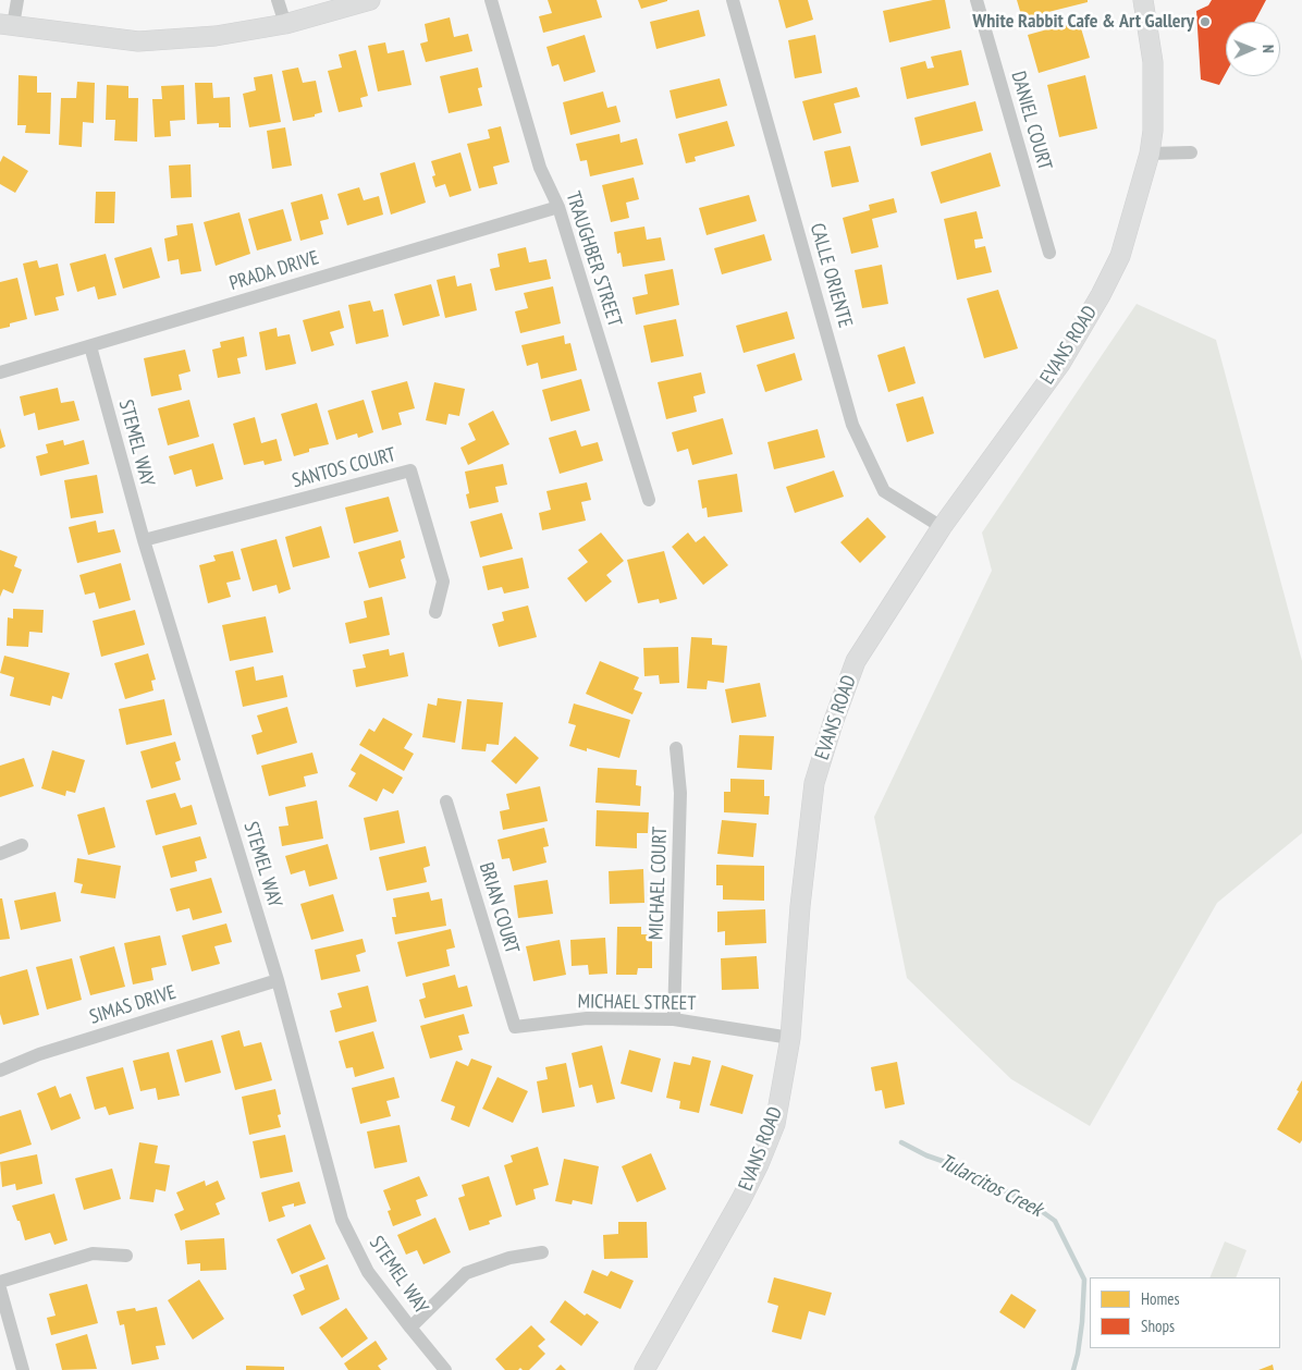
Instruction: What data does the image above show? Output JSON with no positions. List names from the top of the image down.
{
  "streets": {
    "street": [
      "DANIEL COURT",
      "TRAUGHBER STREET",
      "PRADA DRIVE",
      "CALLE ORIENTE",
      "EVANS ROAD",
      "STEMEL WAY",
      "SANTOS COURT",
      "MICHAEL COURT",
      "BRIAN COURT",
      "MICHAEL STREET",
      "SIMAS DRIVE"
    ]
  },
  "crossings": [
    ["TRAUGHBER STREET", "PRADA DRIVE"],
    ["PRADA DRIVE", "STEMEL WAY"],
    ["CALLE ORIENTE", "EVANS ROAD"],
    ["EVANS ROAD", "MICHAEL STREET"],
    ["STEMEL WAY", "SANTOS COURT"],
    ["STEMEL WAY", "SIMAS DRIVE"],
    ["MICHAEL COURT", "MICHAEL STREET"],
    ["BRIAN COURT", "MICHAEL STREET"]
  ],
  "water": ["Tularcitos Creek"],
  "places": ["White Rabbit Cafe & Art Gallery"],
  "legend": ["Homes", "Shops"],
  "north": "right"
}
